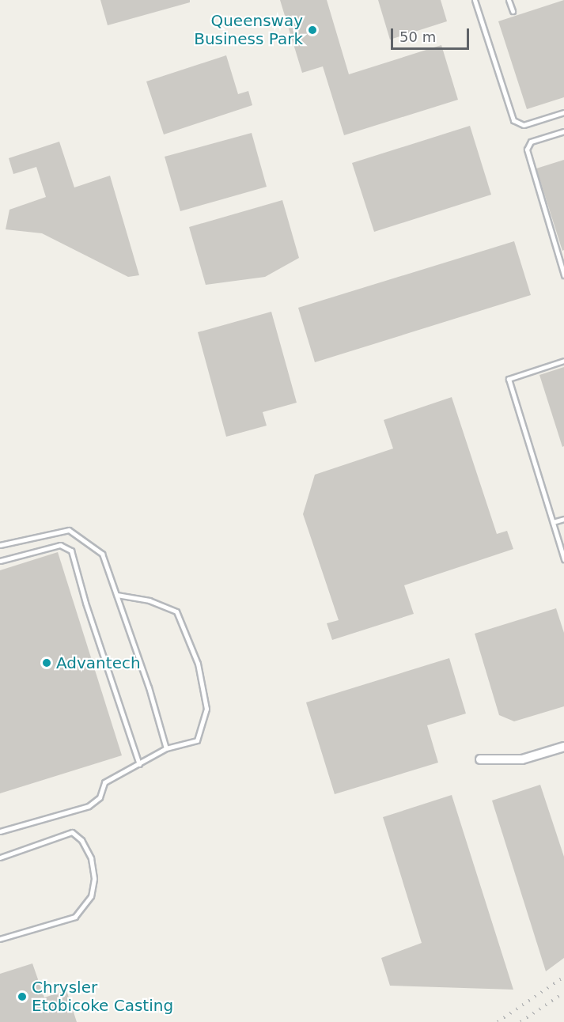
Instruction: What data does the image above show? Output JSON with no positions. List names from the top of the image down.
{
  "places": ["Queensway Business Park", "Advantech", "Chrysler Etobicoke Casting"],
  "scale_bar": "50 m"
}
